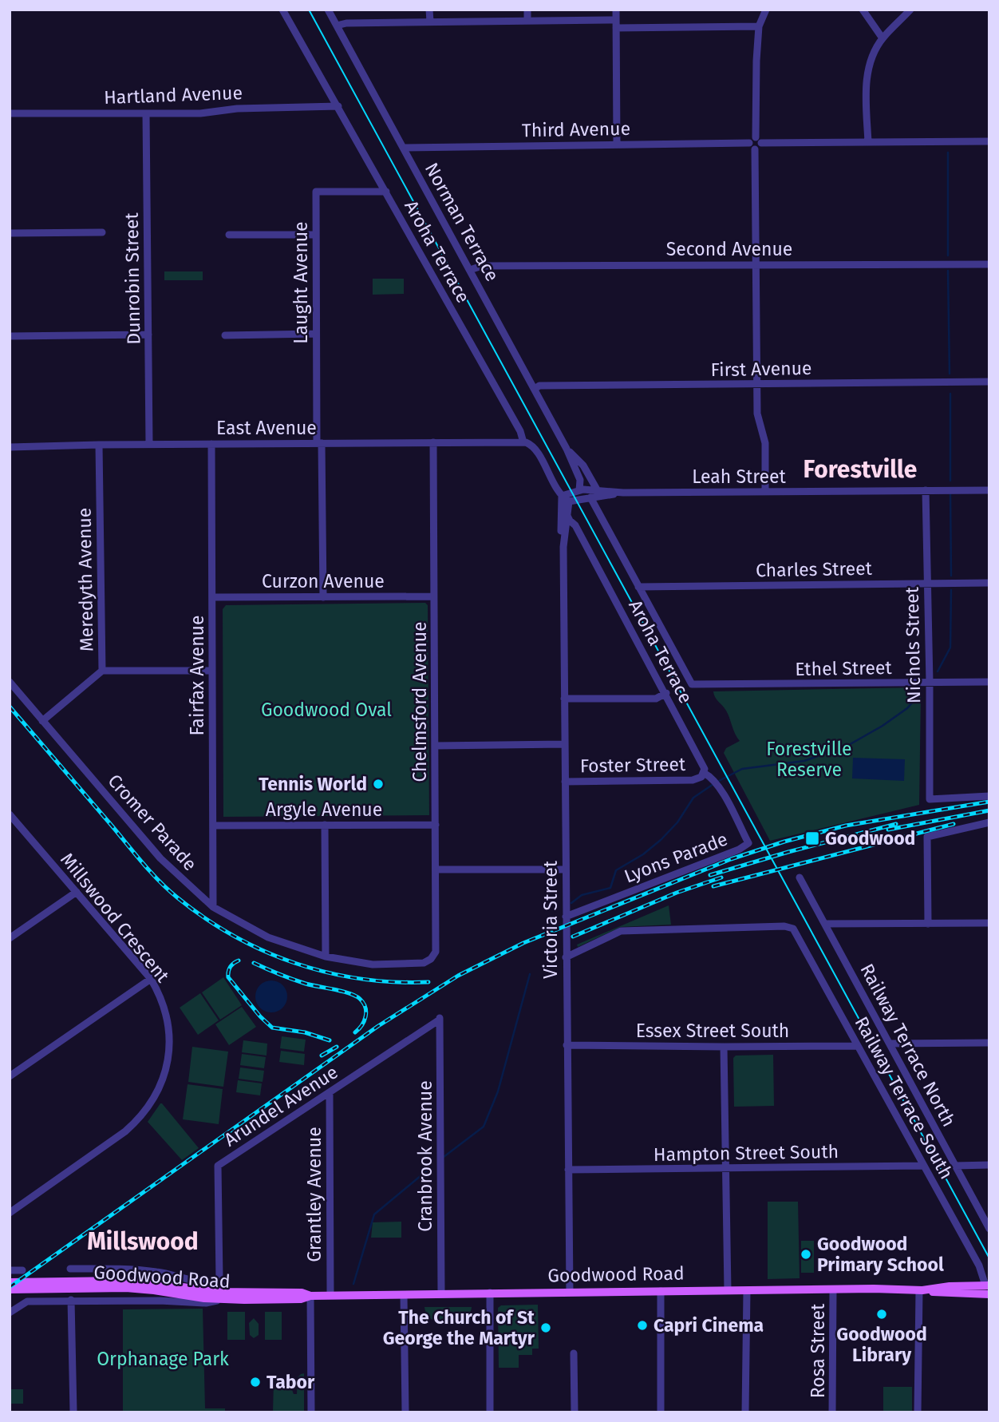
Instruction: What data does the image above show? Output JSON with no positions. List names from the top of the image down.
{
  "streets": {
    "main road": ["Goodwood Road"],
    "street": [
      "Hartland Avenue",
      "Third Avenue",
      "Norman Terrace",
      "Second Avenue",
      "Aroha Terrace",
      "Dunrobin Street",
      "Laught Avenue",
      "First Avenue",
      "East Avenue",
      "Leah Street",
      "Charles Street",
      "Meredyth Avenue",
      "Curzon Avenue",
      "Nichols Street",
      "Ethel Street",
      "Fairfax Avenue",
      "Chelmsford Avenue",
      "Foster Street",
      "Argyle Avenue",
      "Cromer Parade",
      "Lyons Parade",
      "Millswood Crescent",
      "Victoria Street",
      "Essex Street South",
      "Railway Terrace North",
      "Railway Terrace South",
      "Arundel Avenue",
      "Hampton Street South",
      "Cranbrook Avenue",
      "Grantley Avenue",
      "Rosa Street"
    ]
  },
  "crossings": [
    ["Hartland Avenue", "Aroha Terrace"],
    ["Hartland Avenue", "Dunrobin Street"],
    ["Third Avenue", "Norman Terrace"],
    ["Norman Terrace", "Second Avenue"],
    ["Norman Terrace", "First Avenue"],
    ["Norman Terrace", "Leah Street"],
    ["Aroha Terrace", "Laught Avenue"],
    ["Aroha Terrace", "East Avenue"],
    ["Aroha Terrace", "Leah Street"],
    ["Aroha Terrace", "Foster Street"],
    ["Aroha Terrace", "Lyons Parade"],
    ["Aroha Terrace", "Victoria Street"],
    ["Dunrobin Street", "East Avenue"],
    ["Laught Avenue", "East Avenue"],
    ["Laught Avenue", "Curzon Avenue"],
    ["East Avenue", "Meredyth Avenue"],
    ["East Avenue", "Fairfax Avenue"],
    ["East Avenue", "Chelmsford Avenue"],
    ["Leah Street", "Nichols Street"],
    ["Leah Street", "Victoria Street"],
    ["Charles Street", "Nichols Street"],
    ["Charles Street", "Ethel Street"],
    ["Meredyth Avenue", "Cromer Parade"],
    ["Curzon Avenue", "Fairfax Avenue"],
    ["Curzon Avenue", "Chelmsford Avenue"],
    ["Nichols Street", "Ethel Street"],
    ["Fairfax Avenue", "Argyle Avenue"],
    ["Fairfax Avenue", "Cromer Parade"],
    ["Chelmsford Avenue", "Argyle Avenue"],
    ["Chelmsford Avenue", "Cromer Parade"],
    ["Foster Street", "Lyons Parade"],
    ["Foster Street", "Victoria Street"],
    ["Lyons Parade", "Victoria Street"],
    ["Victoria Street", "Essex Street South"],
    ["Victoria Street", "Railway Terrace South"],
    ["Victoria Street", "Hampton Street South"],
    ["Victoria Street", "Goodwood Road"],
    ["Essex Street South", "Railway Terrace South"],
    ["Railway Terrace South", "Hampton Street South"],
    ["Railway Terrace South", "Goodwood Road"],
    ["Arundel Avenue", "Cranbrook Avenue"],
    ["Arundel Avenue", "Grantley Avenue"],
    ["Arundel Avenue", "Goodwood Road"],
    ["Cranbrook Avenue", "Goodwood Road"],
    ["Grantley Avenue", "Goodwood Road"],
    ["Goodwood Road", "Rosa Street"]
  ],
  "districts": ["Forestville", "Millswood"],
  "parks": ["Goodwood Oval", "Forestville Reserve", "Orphanage Park"],
  "places": {
    "other": [
      "Tennis World",
      "Goodwood Primary School",
      "Goodwood Library",
      "Capri Cinema",
      "The Church of St George the Martyr",
      "Tabor"
    ],
    "transit": ["Goodwood"]
  }
}
